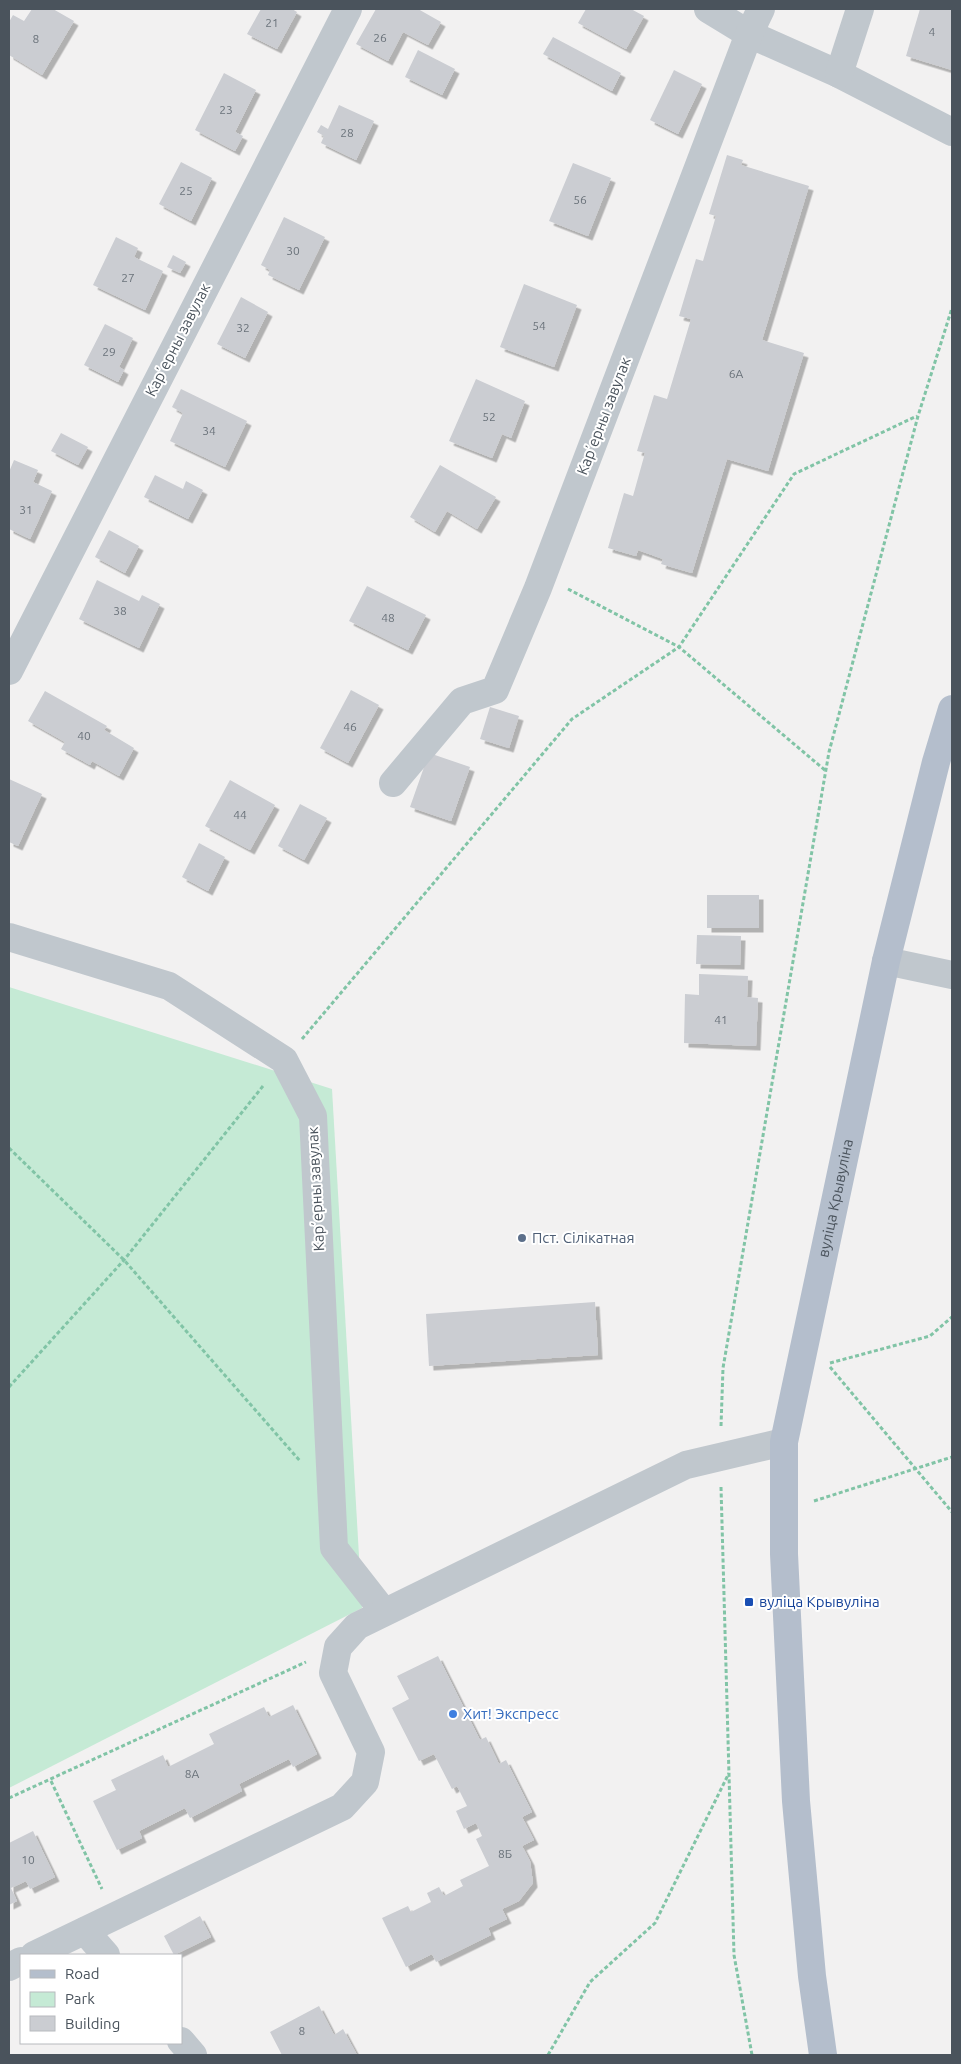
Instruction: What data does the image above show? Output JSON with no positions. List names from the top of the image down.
{
  "streets": {
    "main road": ["вуліца Крывуліна"],
    "street": ["Карʼерны завулак"]
  },
  "places": {
    "other": ["Пст. Сілікатная", "Хит! Экспресс"],
    "transit": ["вуліца Крывуліна"]
  },
  "house_numbers": [
    "21",
    "4",
    "26",
    "8",
    "23",
    "28",
    "25",
    "56",
    "30",
    "27",
    "54",
    "32",
    "29",
    "6А",
    "52",
    "34",
    "31",
    "38",
    "48",
    "46",
    "40",
    "44",
    "41",
    "8А",
    "8Б",
    "10",
    "8"
  ],
  "legend": ["Road", "Park", "Building"]
}
